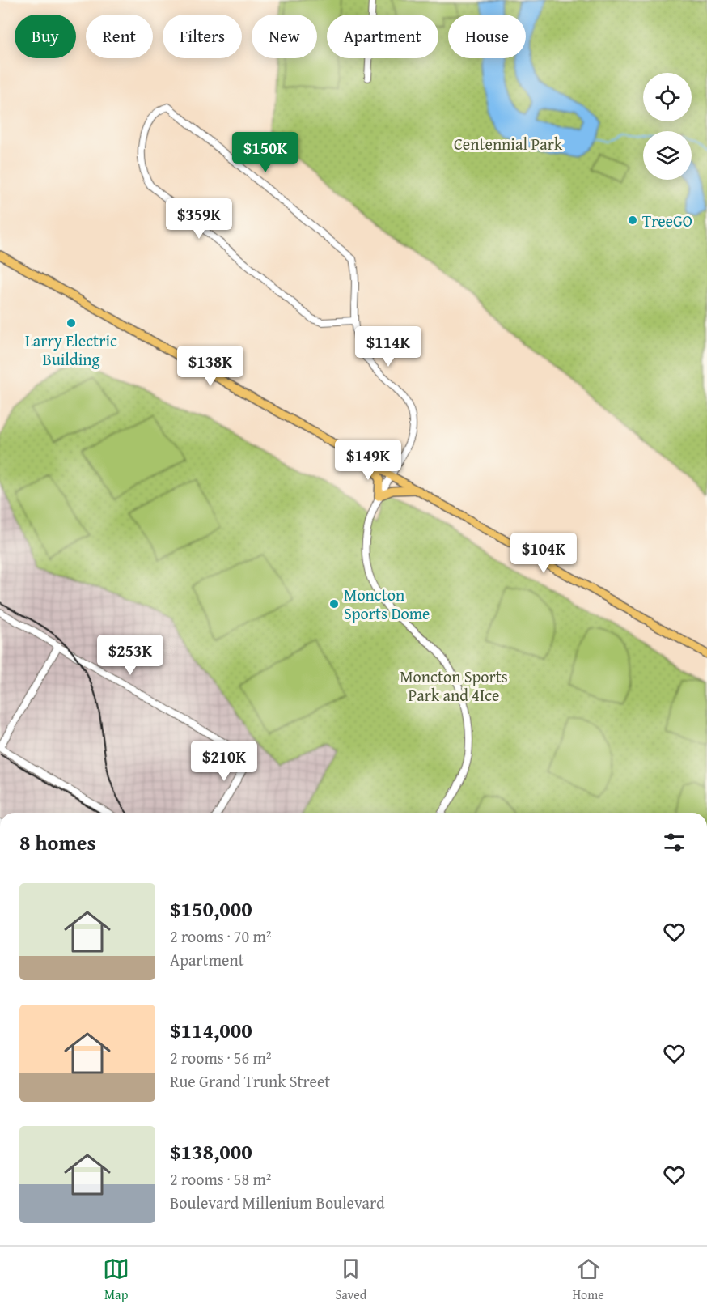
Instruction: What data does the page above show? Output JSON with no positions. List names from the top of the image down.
{
  "parks": ["Centennial Park", "Moncton Sports Park and 4Ice"],
  "places": ["TreeGO", "Larry Electric Building", "Moncton Sports Dome"],
  "page": {
    "chip": [
      "Buy",
      "Rent",
      "Filters",
      "New",
      "Apartment",
      "House"
    ],
    "price": [
      "$150K",
      "$359K",
      "$114K",
      "$138K",
      "$149K",
      "$104K",
      "$253K",
      "$210K"
    ],
    "heading": "8 homes",
    "list": [
      {
        "name": "$150,000",
        "note": "2 rooms · 70 m² · Apartment"
      },
      {
        "name": "$114,000",
        "note": "2 rooms · 56 m² · Rue Grand Trunk Street"
      },
      {
        "name": "$138,000",
        "note": "2 rooms · 58 m² · Boulevard Millenium Boulevard"
      }
    ],
    "tabs": ["Map", "Saved", "Home"]
  }
}
